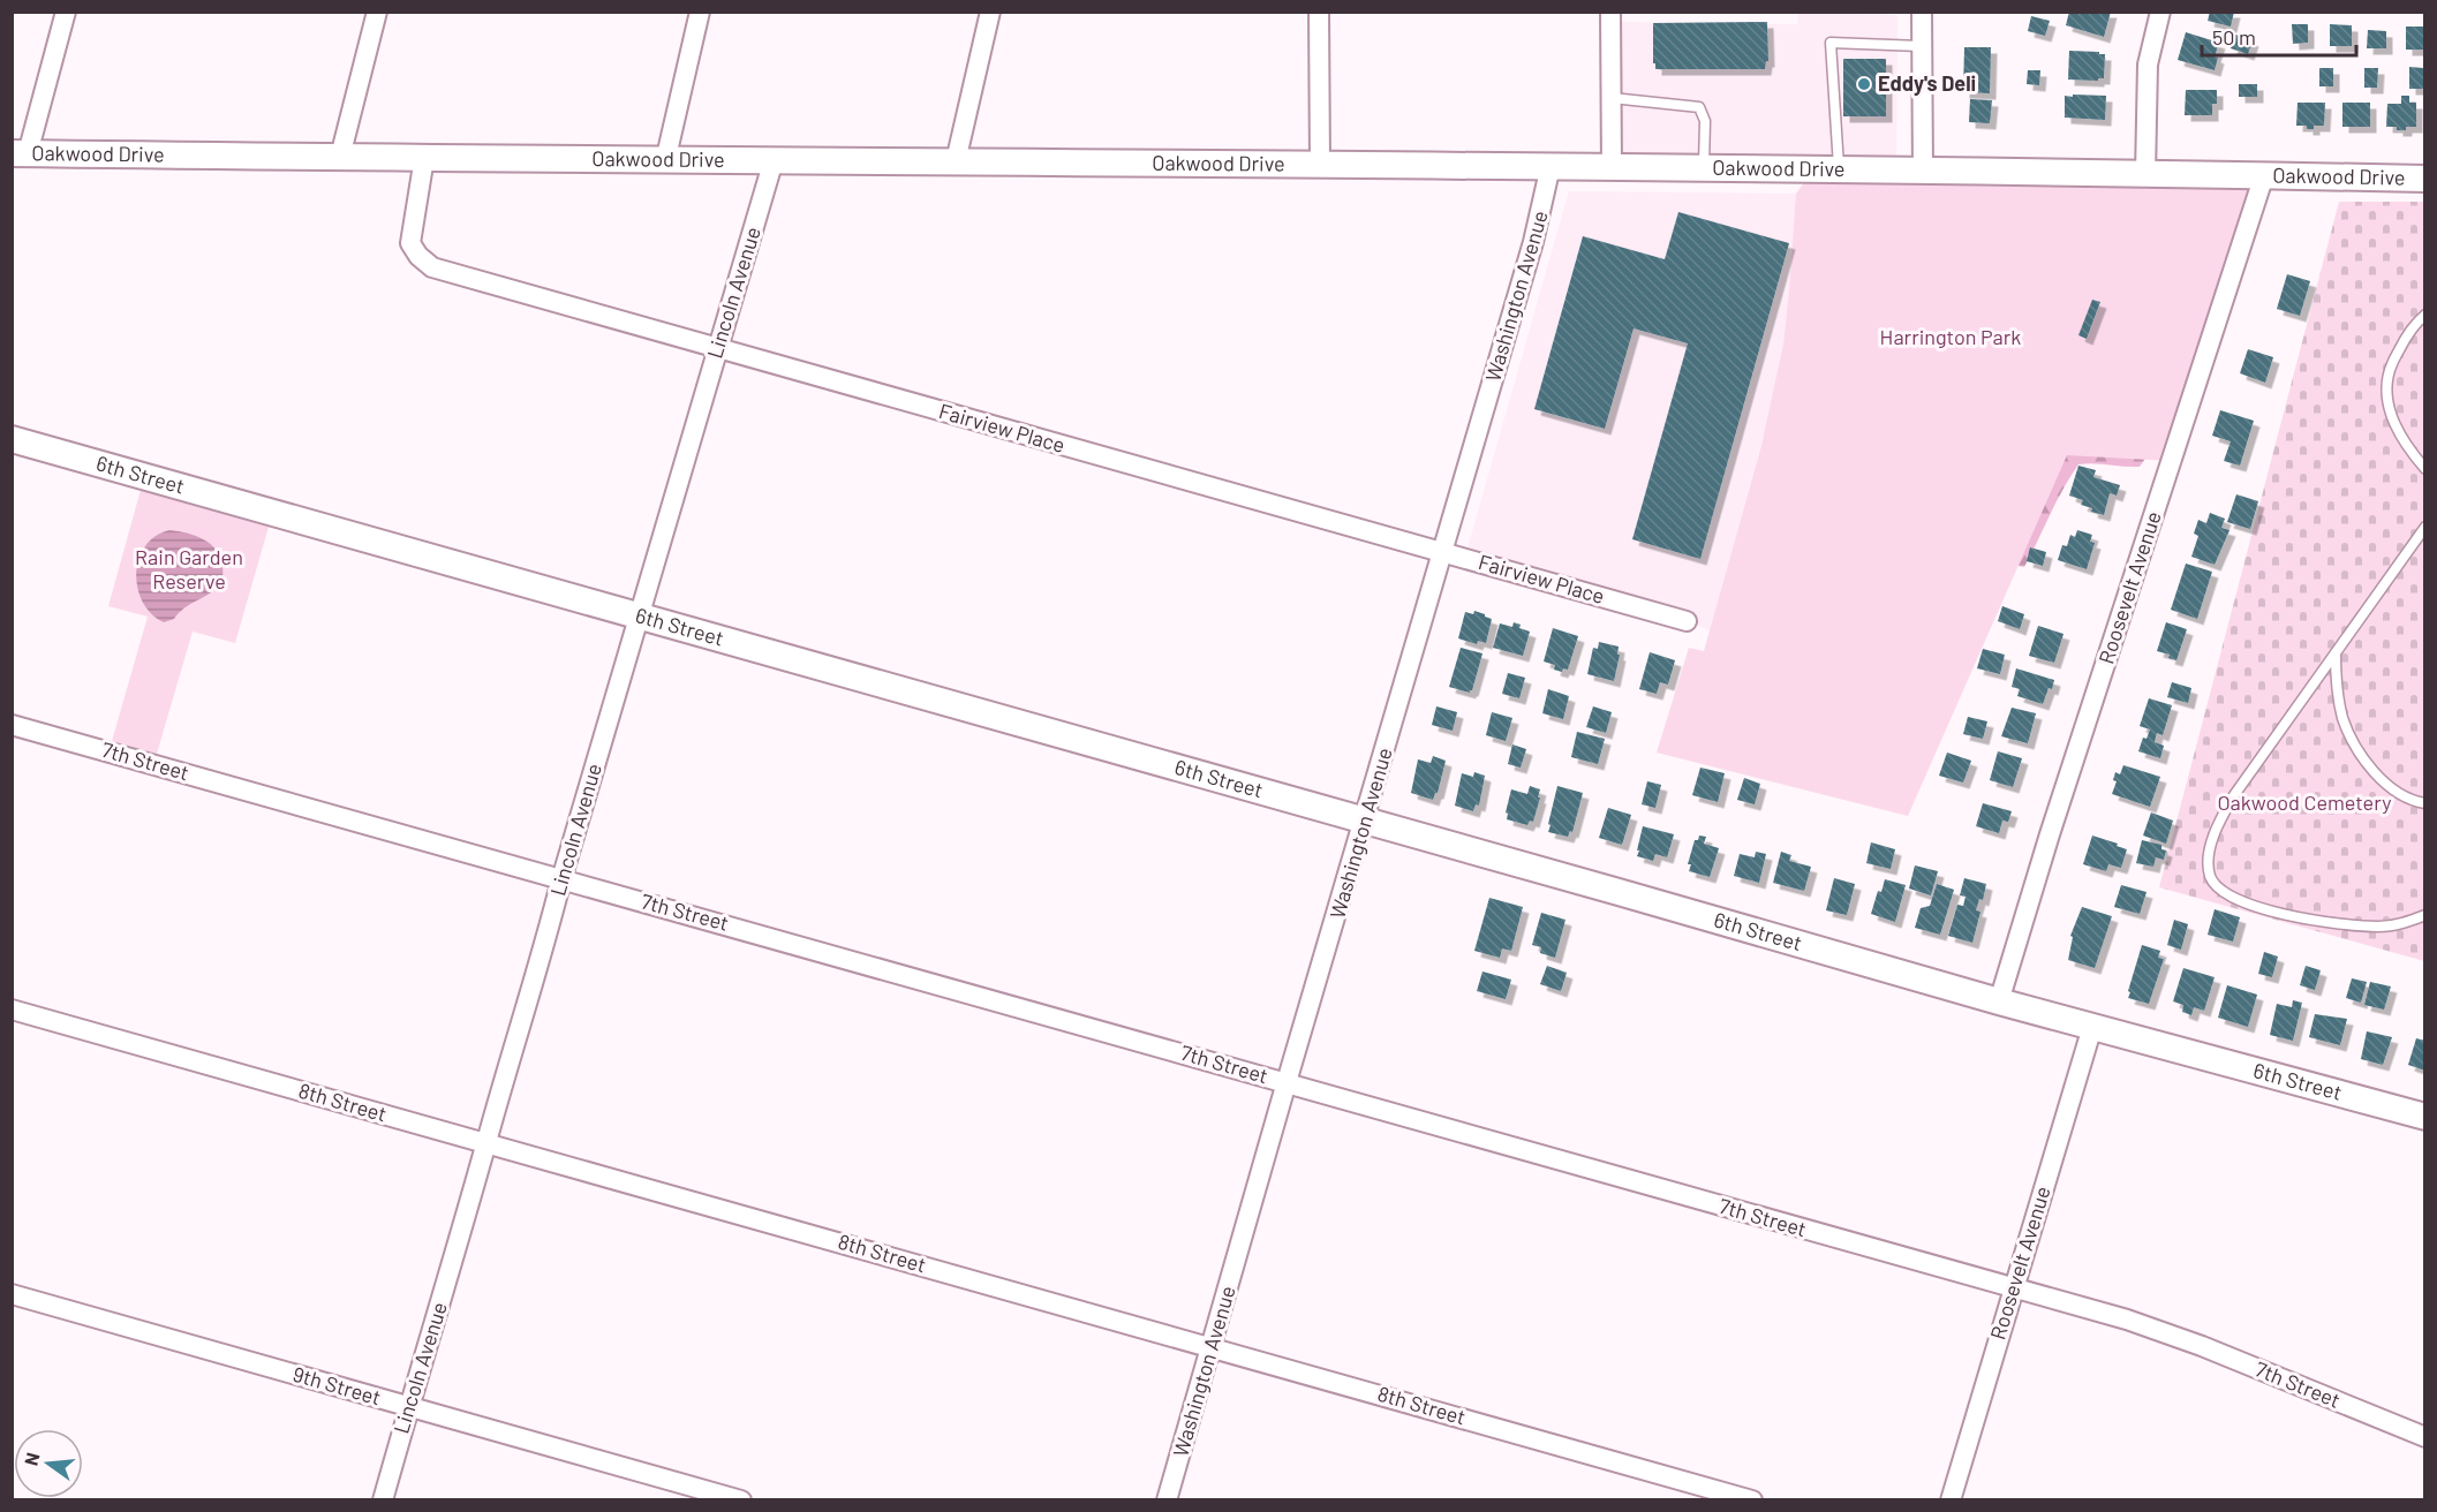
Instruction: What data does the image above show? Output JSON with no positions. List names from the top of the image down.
{
  "streets": {
    "street": [
      "Oakwood Drive",
      "Lincoln Avenue",
      "Washington Avenue",
      "Fairview Place",
      "6th Street",
      "Roosevelt Avenue",
      "7th Street",
      "8th Street",
      "9th Street"
    ]
  },
  "crossings": [
    ["Oakwood Drive", "Lincoln Avenue"],
    ["Oakwood Drive", "Washington Avenue"],
    ["Oakwood Drive", "Fairview Place"],
    ["Oakwood Drive", "Roosevelt Avenue"],
    ["Lincoln Avenue", "Fairview Place"],
    ["Lincoln Avenue", "6th Street"],
    ["Lincoln Avenue", "7th Street"],
    ["Lincoln Avenue", "8th Street"],
    ["Lincoln Avenue", "9th Street"],
    ["Washington Avenue", "Fairview Place"],
    ["Washington Avenue", "6th Street"],
    ["Washington Avenue", "7th Street"],
    ["Washington Avenue", "8th Street"],
    ["6th Street", "Roosevelt Avenue"],
    ["Roosevelt Avenue", "7th Street"]
  ],
  "parks": ["Harrington Park", "Rain Garden Reserve", "Oakwood Cemetery"],
  "places": ["Eddy's Deli"],
  "scale_bar": "50 m",
  "north": "left"
}
